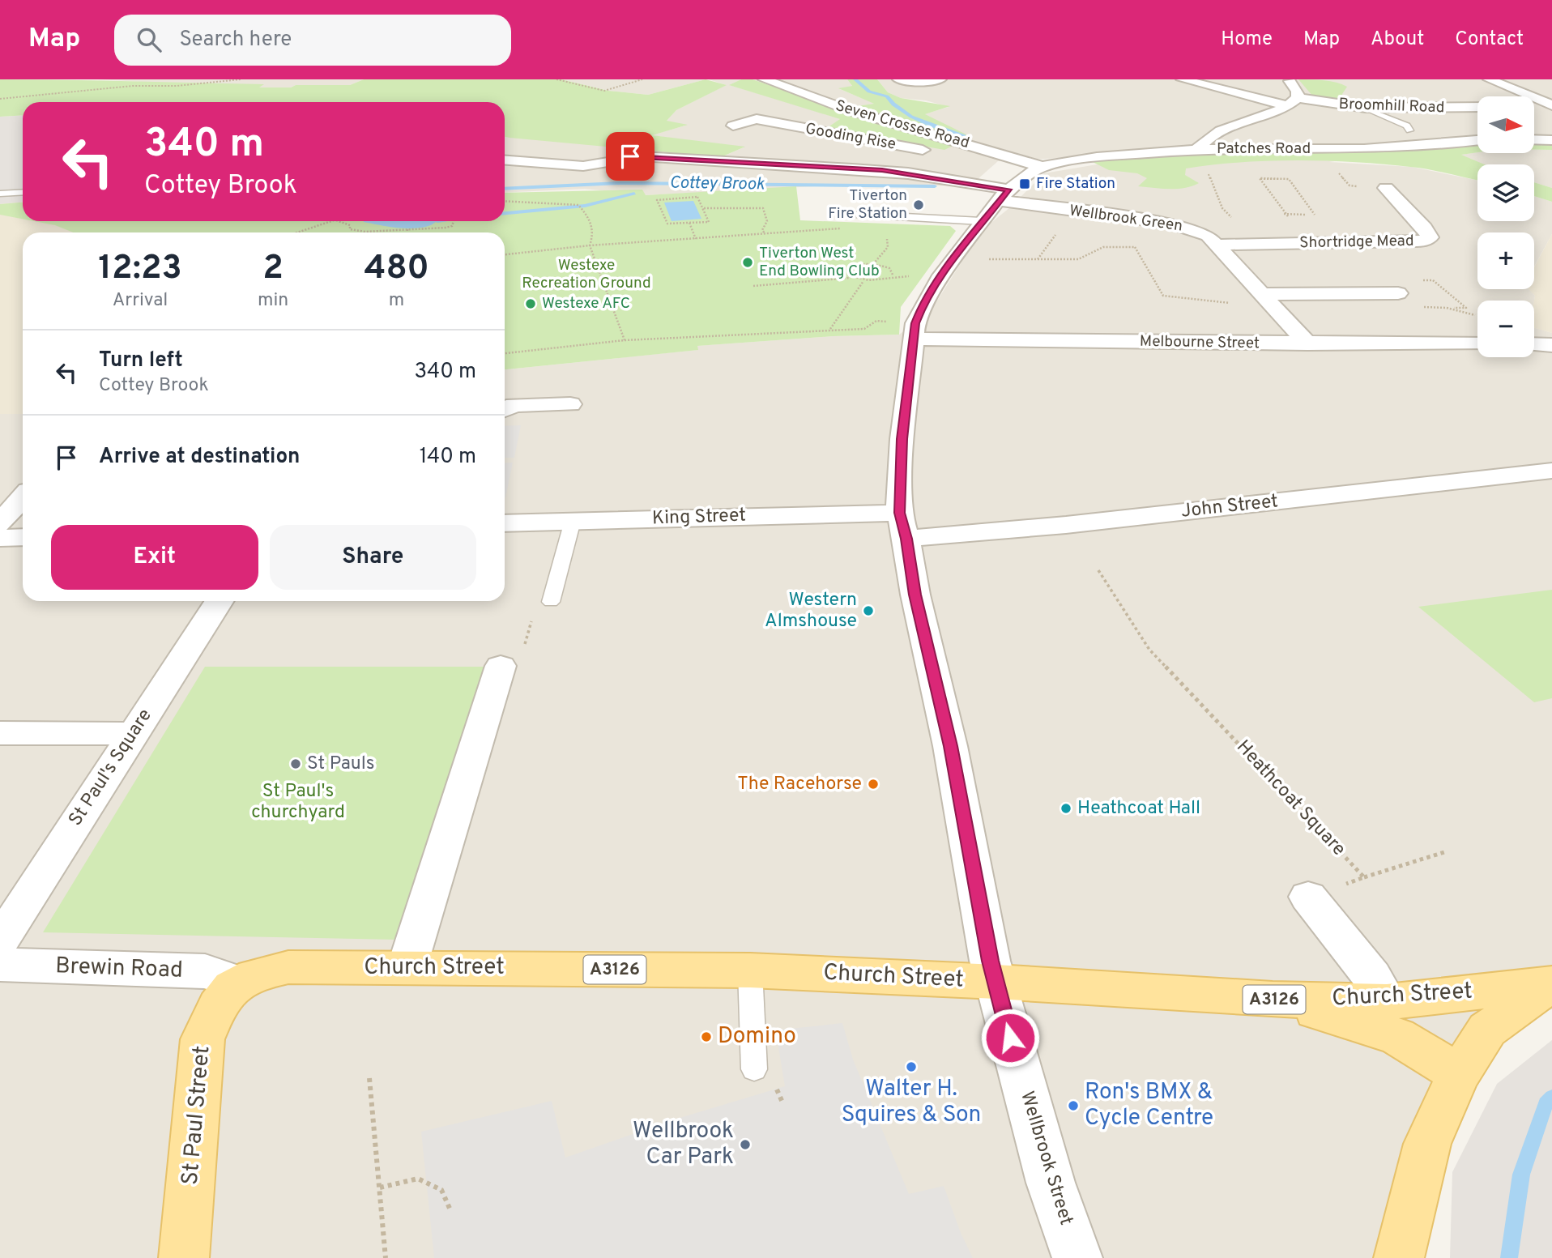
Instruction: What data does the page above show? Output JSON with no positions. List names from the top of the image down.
{
  "streets": {
    "main road": ["Church Street", "A3126", "St Paul Street"],
    "street": [
      "Broomhill Road",
      "Seven Crosses Road",
      "Gooding Rise",
      "Patches Road",
      "Wellbrook Green",
      "Shortridge Mead",
      "Melbourne Street",
      "John Street",
      "King Street",
      "St Paul's Square",
      "Brewin Road",
      "Wellbrook Street"
    ],
    "path": ["Heathcoat Square"]
  },
  "crossings": [
    ["Seven Crosses Road", "Patches Road"],
    ["Seven Crosses Road", "Wellbrook Street"],
    ["Patches Road", "Wellbrook Street"],
    ["Wellbrook Green", "Shortridge Mead"],
    ["Wellbrook Green", "Melbourne Street"],
    ["Wellbrook Green", "Wellbrook Street"],
    ["Melbourne Street", "Wellbrook Street"],
    ["John Street", "King Street"],
    ["John Street", "Wellbrook Street"],
    ["King Street", "Wellbrook Street"],
    ["Church Street", "Brewin Road"],
    ["Church Street", "A3126"],
    ["Church Street", "St Paul Street"],
    ["Church Street", "Wellbrook Street"],
    ["Brewin Road", "St Paul Street"]
  ],
  "water": ["Cottey Brook"],
  "parks": ["Westexe Recreation Ground", "St Paul's churchyard"],
  "places": {
    "transit": ["Fire Station"],
    "other": [
      "Tiverton Fire Station",
      "Tiverton West End Bowling Club",
      "Westexe AFC",
      "Western Almshouse",
      "St Pauls",
      "The Racehorse",
      "Heathcoat Hall",
      "Domino",
      "Walter H. Squires & Son",
      "Ron's BMX & Cycle Centre",
      "Wellbrook Car Park"
    ]
  },
  "north": "right",
  "page": {
    "header": "Map",
    "search": "Search here",
    "nav": [
      "Home",
      "Map",
      "About",
      "Contact"
    ],
    "map_buttons": ["+", "−"],
    "turn": ["340 m", "Cottey Brook"],
    "eta": [
      "12:23",
      "Arrival",
      "2",
      "min",
      "480",
      "m"
    ],
    "list": [
      {
        "name": "Turn left",
        "note": "Cottey Brook",
        "value": "340 m"
      },
      {
        "name": "Arrive at destination",
        "value": "140 m"
      }
    ],
    "buttons": ["Exit", "Share"]
  }
}
